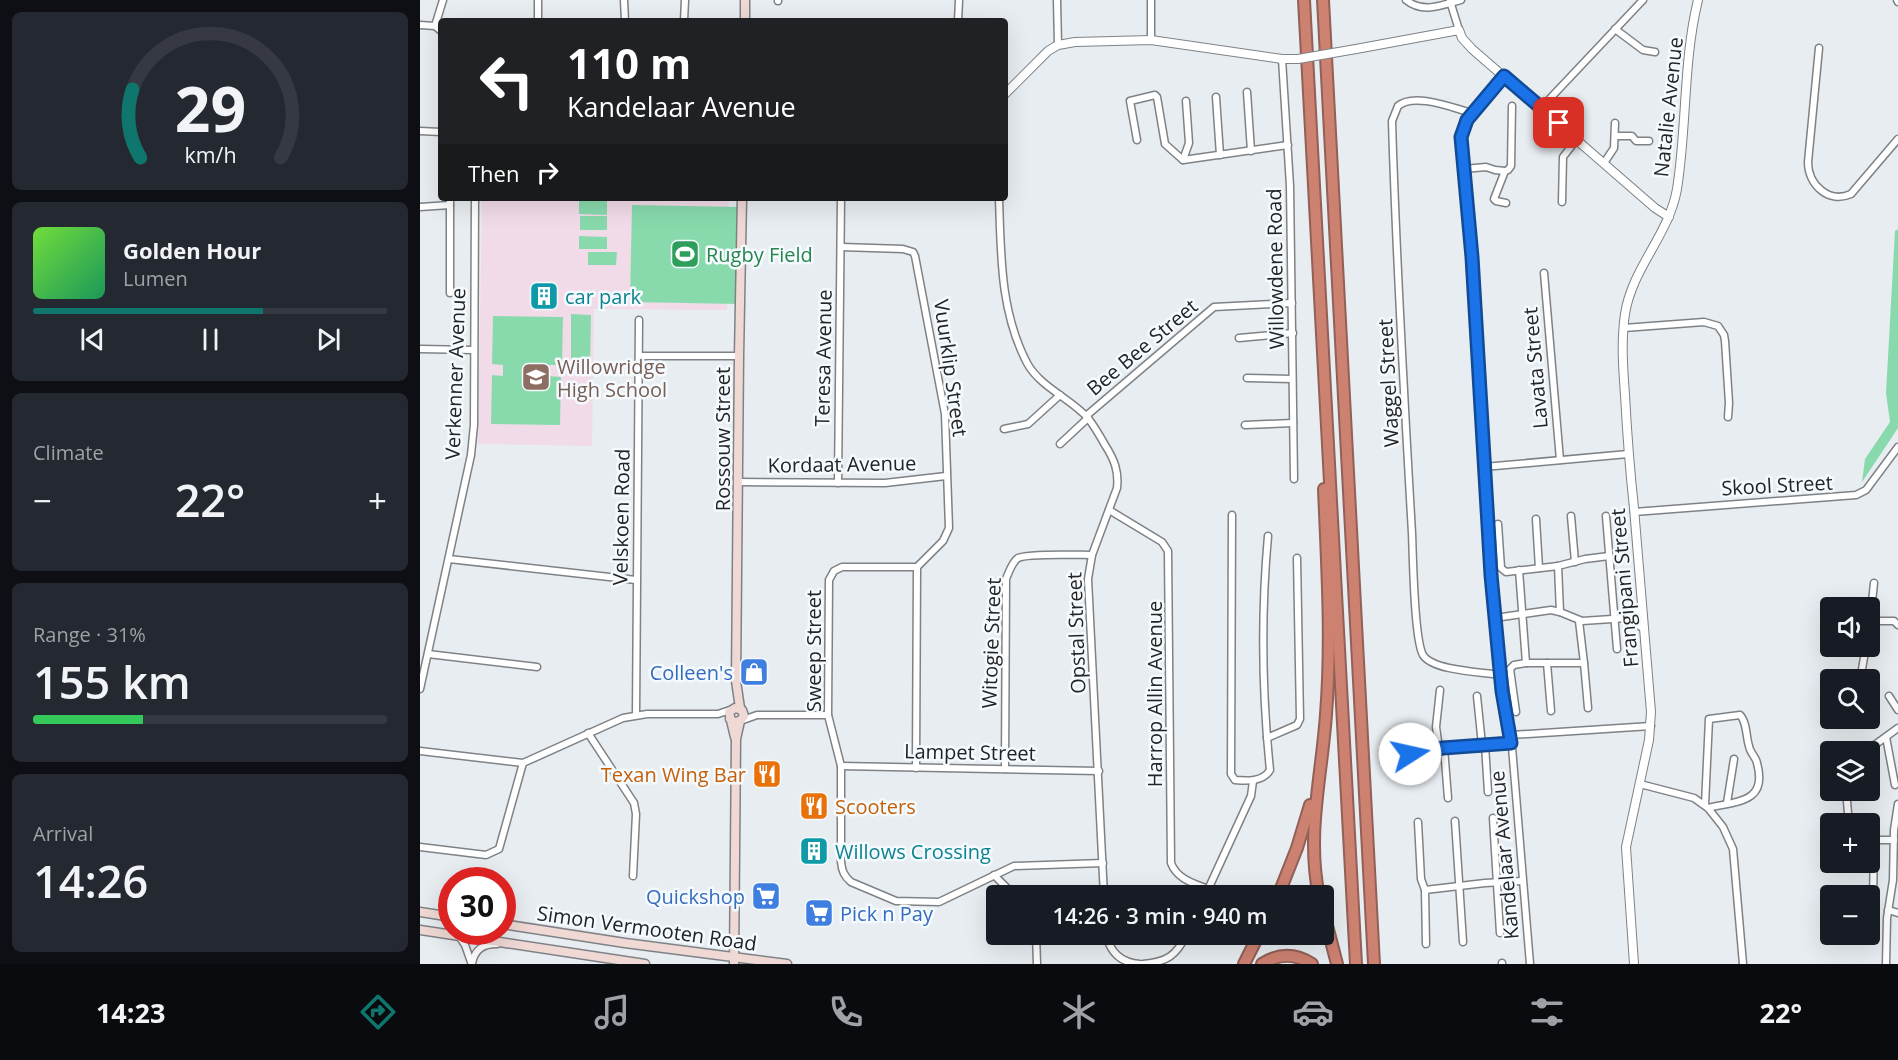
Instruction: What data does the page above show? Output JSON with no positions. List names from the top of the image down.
{
  "streets": {
    "main road": ["Rossouw Street", "Simon Vermooten Road"],
    "street": [
      "Natalie Avenue",
      "Willowdene Road",
      "Bee Bee Street",
      "Teresa Avenue",
      "Vuurklip Street",
      "Lavata Street",
      "Verkenner Avenue",
      "Waggel Street",
      "Kordaat Avenue",
      "Skool Street",
      "Velskoen Road",
      "Frangipani Street",
      "Opstal Street",
      "Witogie Street",
      "Sweep Street",
      "Harrop Allin Avenue",
      "Lampet Street",
      "Kandelaar Avenue"
    ]
  },
  "crossings": [
    ["Natalie Avenue", "Frangipani Street"],
    ["Willowdene Road", "Bee Bee Street"],
    ["Bee Bee Street", "Opstal Street"],
    ["Teresa Avenue", "Vuurklip Street"],
    ["Teresa Avenue", "Kordaat Avenue"],
    ["Vuurklip Street", "Kordaat Avenue"],
    ["Vuurklip Street", "Sweep Street"],
    ["Waggel Street", "Kandelaar Avenue"],
    ["Rossouw Street", "Kordaat Avenue"],
    ["Rossouw Street", "Simon Vermooten Road"],
    ["Skool Street", "Frangipani Street"],
    ["Opstal Street", "Witogie Street"],
    ["Opstal Street", "Harrop Allin Avenue"],
    ["Opstal Street", "Lampet Street"],
    ["Witogie Street", "Lampet Street"],
    ["Sweep Street", "Lampet Street"]
  ],
  "places": {
    "sports": ["Rugby Field"],
    "building": ["car park", "Willows Crossing"],
    "school or university": ["Willowridge High School"],
    "shop": ["Colleen's"],
    "restaurant": ["Texan Wing Bar", "Scooters"],
    "supermarket": ["Quickshop", "Pick n Pay"]
  },
  "page": {
    "turn": ["110 m", "Kandelaar Avenue"],
    "then": "Then",
    "song": ["Golden Hour", "Lumen"],
    "tile": [
      "Climate",
      ["Range · 31%", "155 km"],
      ["Arrival", "14:26"]
    ],
    "heat": ["−", "22°", "+"],
    "map_buttons": ["+", "−"],
    "limit": "30",
    "trip": "14:26 · 3 min · 940 m",
    "tabs": ["14:23", "22°"],
    "gauge": ["29", "km/h"]
  }
}
